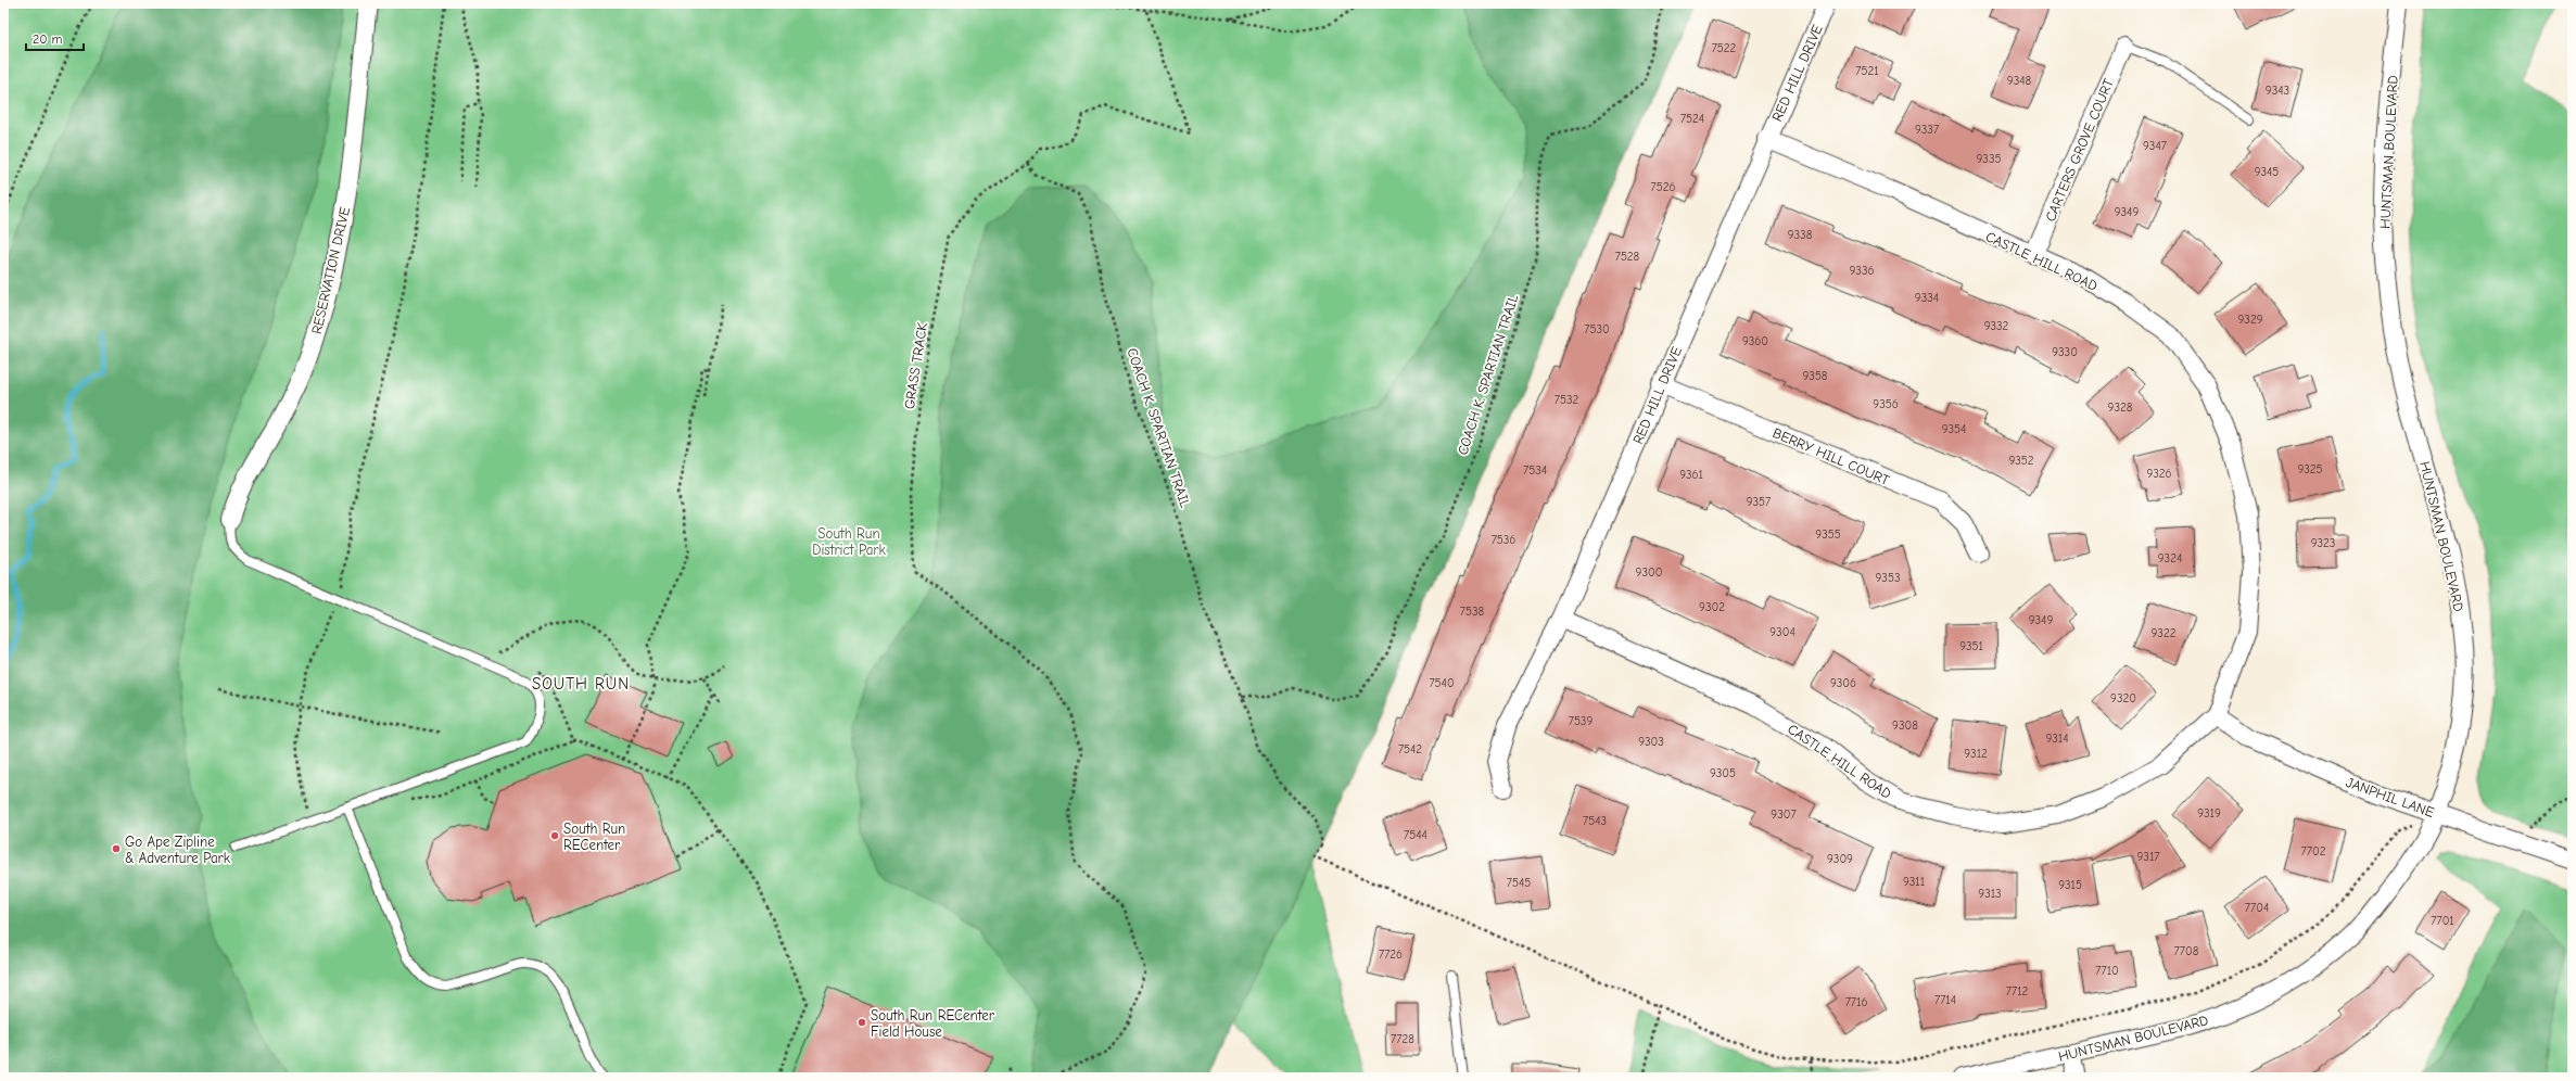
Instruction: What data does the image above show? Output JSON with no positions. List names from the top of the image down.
{
  "streets": {
    "street": [
      "RED HILL DRIVE",
      "CARTERS GROVE COURT",
      "HUNTSMAN BOULEVARD",
      "CASTLE HILL ROAD",
      "RESERVATION DRIVE",
      "BERRY HILL COURT",
      "JANPHIL LANE"
    ],
    "path": ["GRASS TRACK", "COACH K. SPARTIAN TRAIL"]
  },
  "crossings": [
    ["RED HILL DRIVE", "CASTLE HILL ROAD"],
    ["RED HILL DRIVE", "BERRY HILL COURT"],
    ["CARTERS GROVE COURT", "CASTLE HILL ROAD"],
    ["HUNTSMAN BOULEVARD", "JANPHIL LANE"],
    ["CASTLE HILL ROAD", "JANPHIL LANE"],
    ["GRASS TRACK", "COACH K. SPARTIAN TRAIL"]
  ],
  "districts": ["SOUTH RUN"],
  "parks": ["South Run District Park"],
  "places": ["South Run RECenter", "Go Ape Zipline & Adventure Park", "South Run RECenter Field House"],
  "house_numbers": [
    "7522",
    "7521",
    "9348",
    "9343",
    "7524",
    "9337",
    "9347",
    "9335",
    "9345",
    "7526",
    "9349",
    "9338",
    "7528",
    "9336",
    "9334",
    "9329",
    "9332",
    "7530",
    "9360",
    "9330",
    "9358",
    "7532",
    "9356",
    "9328",
    "9354",
    "9352",
    "9325",
    "7534",
    "9326",
    "9361",
    "9357",
    "9355",
    "7536",
    "9323",
    "9324",
    "9300",
    "9353",
    "9302",
    "7538",
    "9349",
    "9304",
    "9322",
    "9351",
    "7540",
    "9306",
    "9320",
    "7539",
    "9308",
    "9314",
    "9303",
    "7542",
    "9312",
    "9305",
    "9319",
    "9307",
    "7543",
    "7544",
    "7702",
    "9317",
    "9309",
    "9311",
    "7545",
    "9315",
    "9313",
    "7704",
    "7701",
    "7708",
    "7726",
    "7710",
    "7712",
    "7714",
    "7716",
    "7728"
  ],
  "scale_bar": "20 m"
}
